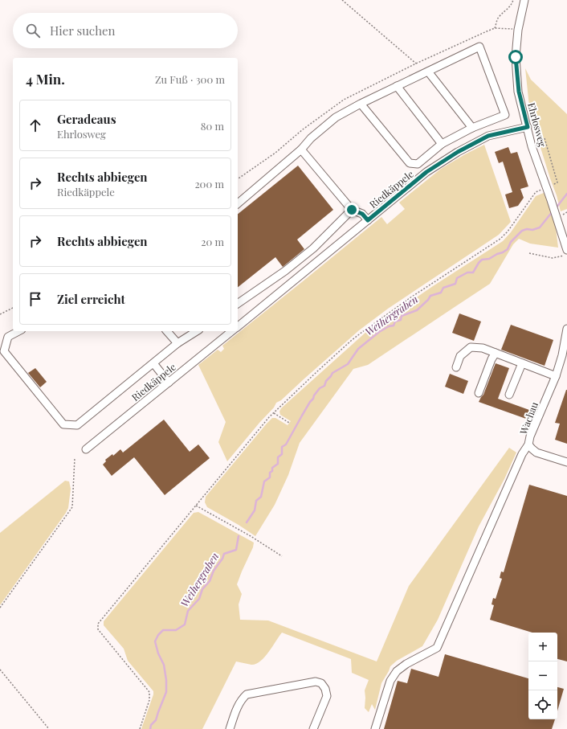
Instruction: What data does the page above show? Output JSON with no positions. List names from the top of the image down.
{
  "streets": {
    "street": ["Ehrlosweg", "Riedkäppele", "Wachau"]
  },
  "crossings": [
    ["Ehrlosweg", "Riedkäppele"]
  ],
  "water": ["Weihergraben"],
  "page": {
    "search": "Hier suchen",
    "heading": ["4 Min.", "Zu Fuß · 300 m"],
    "list": [
      ["Geradeaus", "Ehrlosweg", "80 m"],
      ["Rechts abbiegen", "Riedkäppele", "200 m"],
      ["Rechts abbiegen", "20 m"],
      "Ziel erreicht"
    ],
    "map_buttons": ["+", "−"]
  }
}
